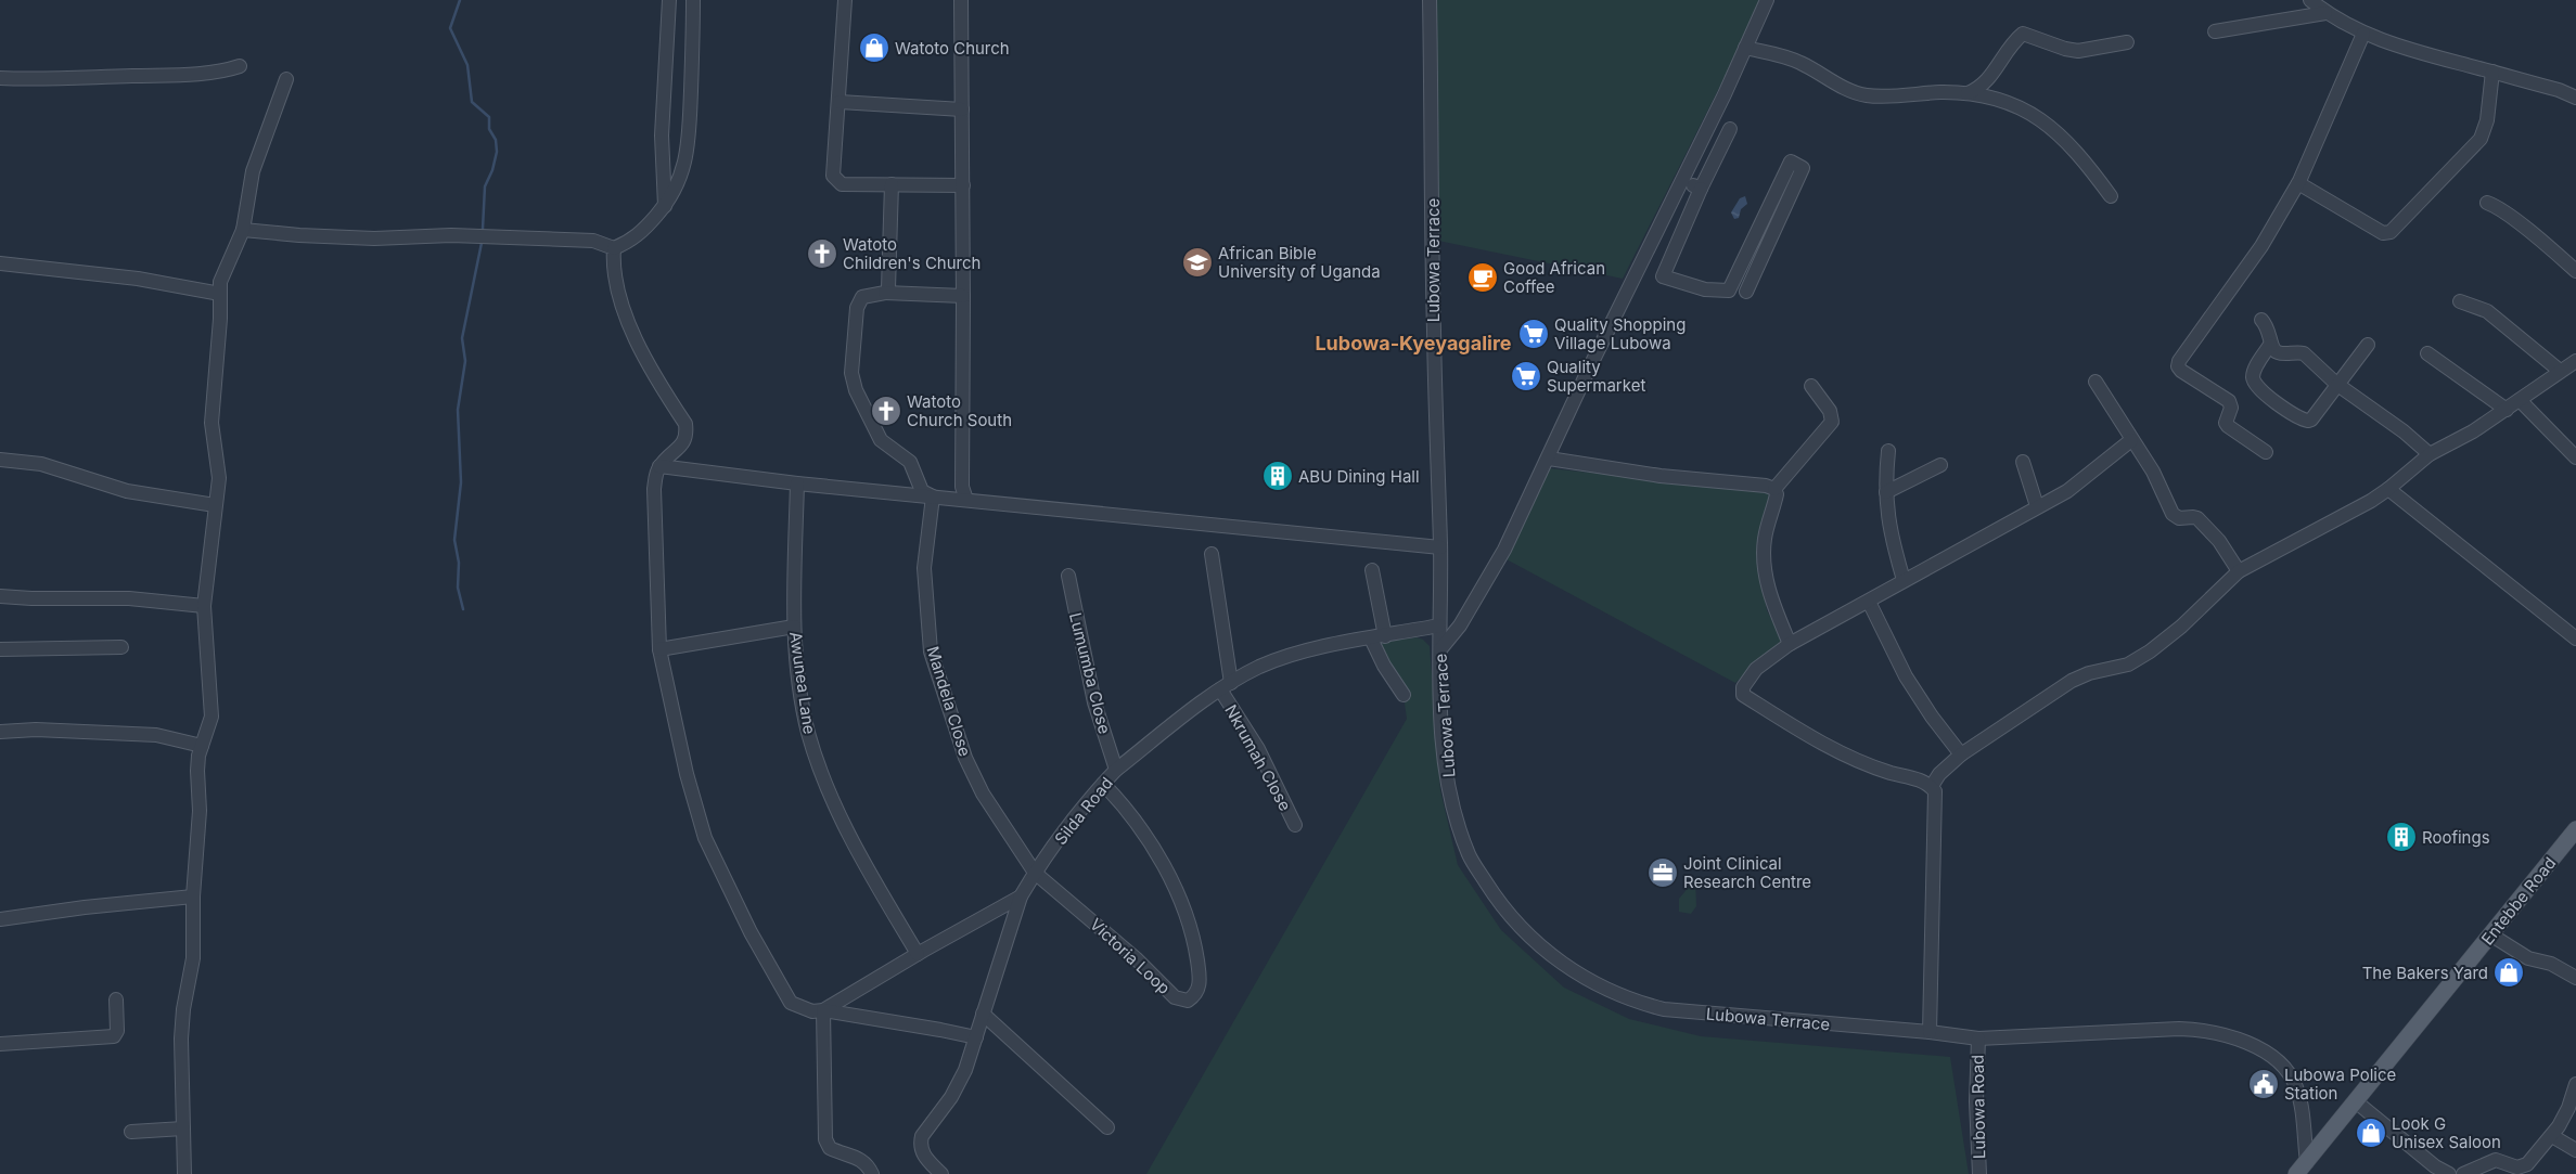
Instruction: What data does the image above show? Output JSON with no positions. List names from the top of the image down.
{
  "streets": {
    "main road": ["Entebbe Road"],
    "street": [
      "Lubowa Terrace",
      "Lumumba Close",
      "Awunea Lane",
      "Mandela Close",
      "Nkrumah Close",
      "Silda Road",
      "Victoria Loop",
      "Lubowa Road"
    ]
  },
  "crossings": [
    ["Lubowa Terrace", "Silda Road"],
    ["Lubowa Terrace", "Entebbe Road"],
    ["Lubowa Terrace", "Lubowa Road"],
    ["Lumumba Close", "Silda Road"],
    ["Mandela Close", "Silda Road"],
    ["Mandela Close", "Victoria Loop"],
    ["Nkrumah Close", "Silda Road"],
    ["Silda Road", "Victoria Loop"]
  ],
  "districts": ["Lubowa-Kyeyagalire"],
  "places": {
    "shop": ["Watoto Church", "The Bakers Yard", "Look G Unisex Saloon"],
    "church": ["Watoto Children's Church", "Watoto Church South"],
    "school or university": ["African Bible University of Uganda"],
    "cafe": ["Good African Coffee"],
    "supermarket": ["Quality Shopping Village Lubowa", "Quality Supermarket"],
    "building": ["ABU Dining Hall", "Roofings"],
    "office": ["Joint Clinical Research Centre"],
    "public building": ["Lubowa Police Station"]
  }
}
